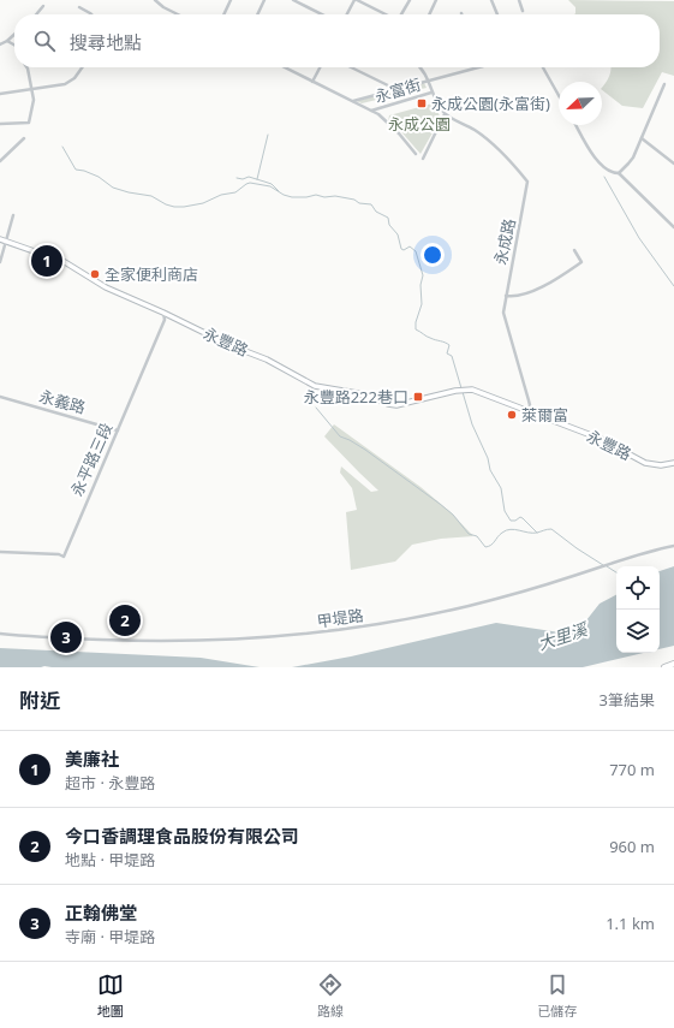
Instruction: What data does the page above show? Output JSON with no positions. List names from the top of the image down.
{
  "streets": {
    "street": [
      "永富街",
      "永成路",
      "永豐路",
      "永義路",
      "永平路三段",
      "甲堤路"
    ]
  },
  "crossings": [
    ["永成路", "永豐路"],
    ["永豐路", "永平路三段"],
    ["永義路", "永平路三段"]
  ],
  "water": ["大里溪"],
  "parks": ["永成公園"],
  "places": {
    "transit": ["永成公園(永富街)", "永豐路222巷口"],
    "other": ["全家便利商店", "萊爾富"]
  },
  "north": "bottom left",
  "page": {
    "search": "搜尋地點",
    "pins": ["1", "2", "3"],
    "heading": ["附近", "3筆結果"],
    "list": [
      {
        "mark": "1",
        "name": "美廉社",
        "note": "超市 · 永豐路",
        "value": "770 m"
      },
      {
        "mark": "2",
        "name": "今口香調理食品股份有限公司",
        "note": "地點 · 甲堤路",
        "value": "960 m"
      },
      {
        "mark": "3",
        "name": "正翰佛堂",
        "note": "寺廟 · 甲堤路",
        "value": "1.1 km"
      }
    ],
    "nav": ["地圖", "路線", "已儲存"]
  }
}
